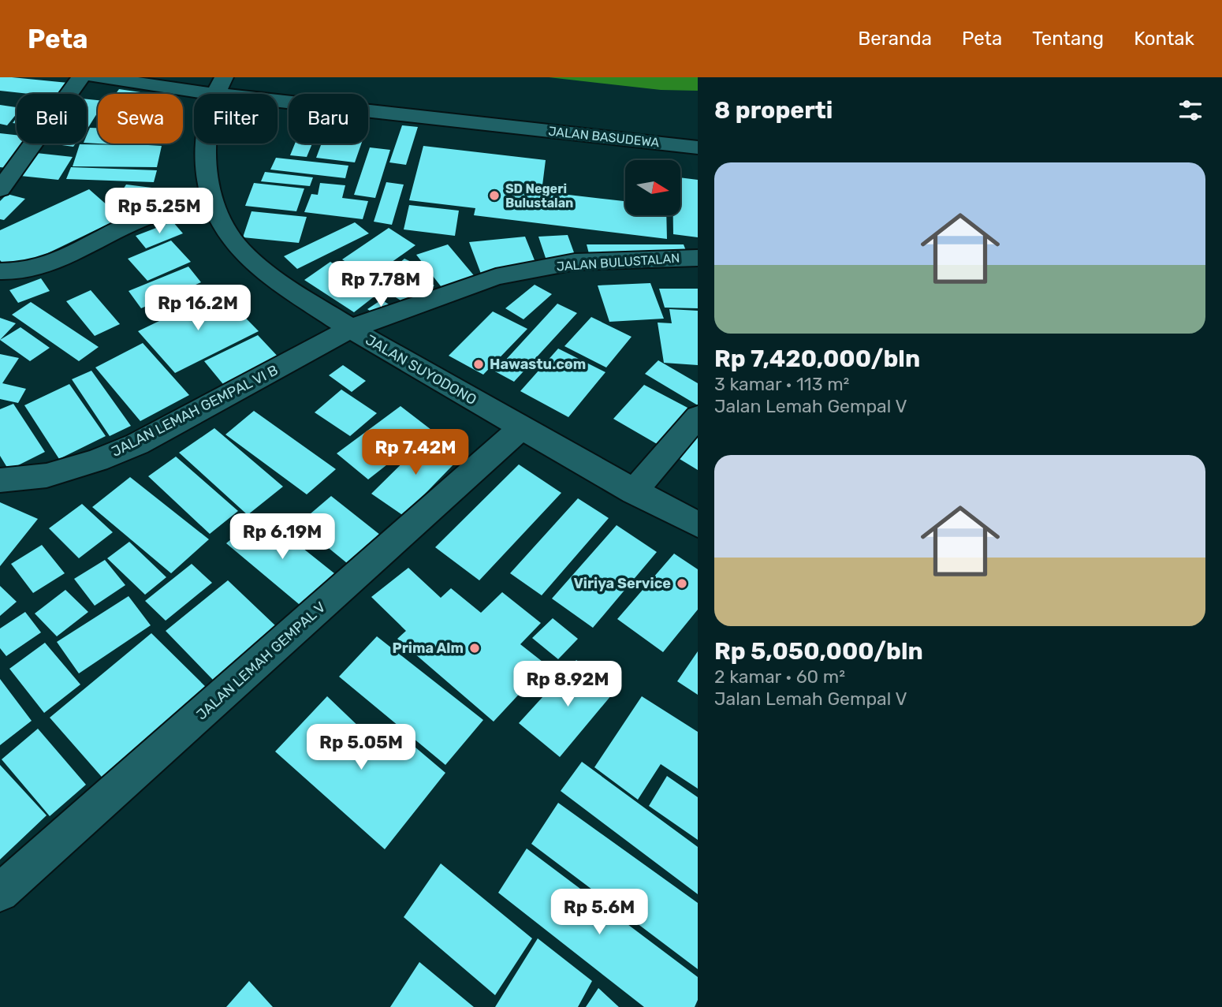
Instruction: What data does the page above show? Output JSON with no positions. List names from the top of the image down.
{
  "streets": {
    "street": [
      "JALAN BASUDEWA",
      "JALAN BULUSTALAN",
      "JALAN SUYODONO",
      "JALAN LEMAH GEMPAL VI B",
      "JALAN LEMAH GEMPAL V"
    ]
  },
  "crossings": [
    ["JALAN BASUDEWA", "JALAN SUYODONO"],
    ["JALAN BULUSTALAN", "JALAN SUYODONO"],
    ["JALAN BULUSTALAN", "JALAN LEMAH GEMPAL VI B"],
    ["JALAN SUYODONO", "JALAN LEMAH GEMPAL VI B"],
    ["JALAN SUYODONO", "JALAN LEMAH GEMPAL V"]
  ],
  "places": [
    "SD Negeri Bulustalan",
    "Hawastu.com",
    "Viriya Service",
    "Prima Alm"
  ],
  "north": "right",
  "page": {
    "header": "Peta",
    "nav": [
      "Beranda",
      "Peta",
      "Tentang",
      "Kontak"
    ],
    "heading": "8 properti",
    "chip": [
      "Beli",
      "Sewa",
      "Filter",
      "Baru"
    ],
    "list": [
      {
        "name": "Rp 7,420,000/bln",
        "note": "3 kamar · 113 m² · Jalan Lemah Gempal V"
      },
      {
        "name": "Rp 5,050,000/bln",
        "note": "2 kamar · 60 m² · Jalan Lemah Gempal V"
      }
    ],
    "price": [
      "Rp 5.25M",
      "Rp 7.78M",
      "Rp 16.2M",
      "Rp 7.42M",
      "Rp 6.19M",
      "Rp 8.92M",
      "Rp 5.05M",
      "Rp 5.6M"
    ]
  }
}
